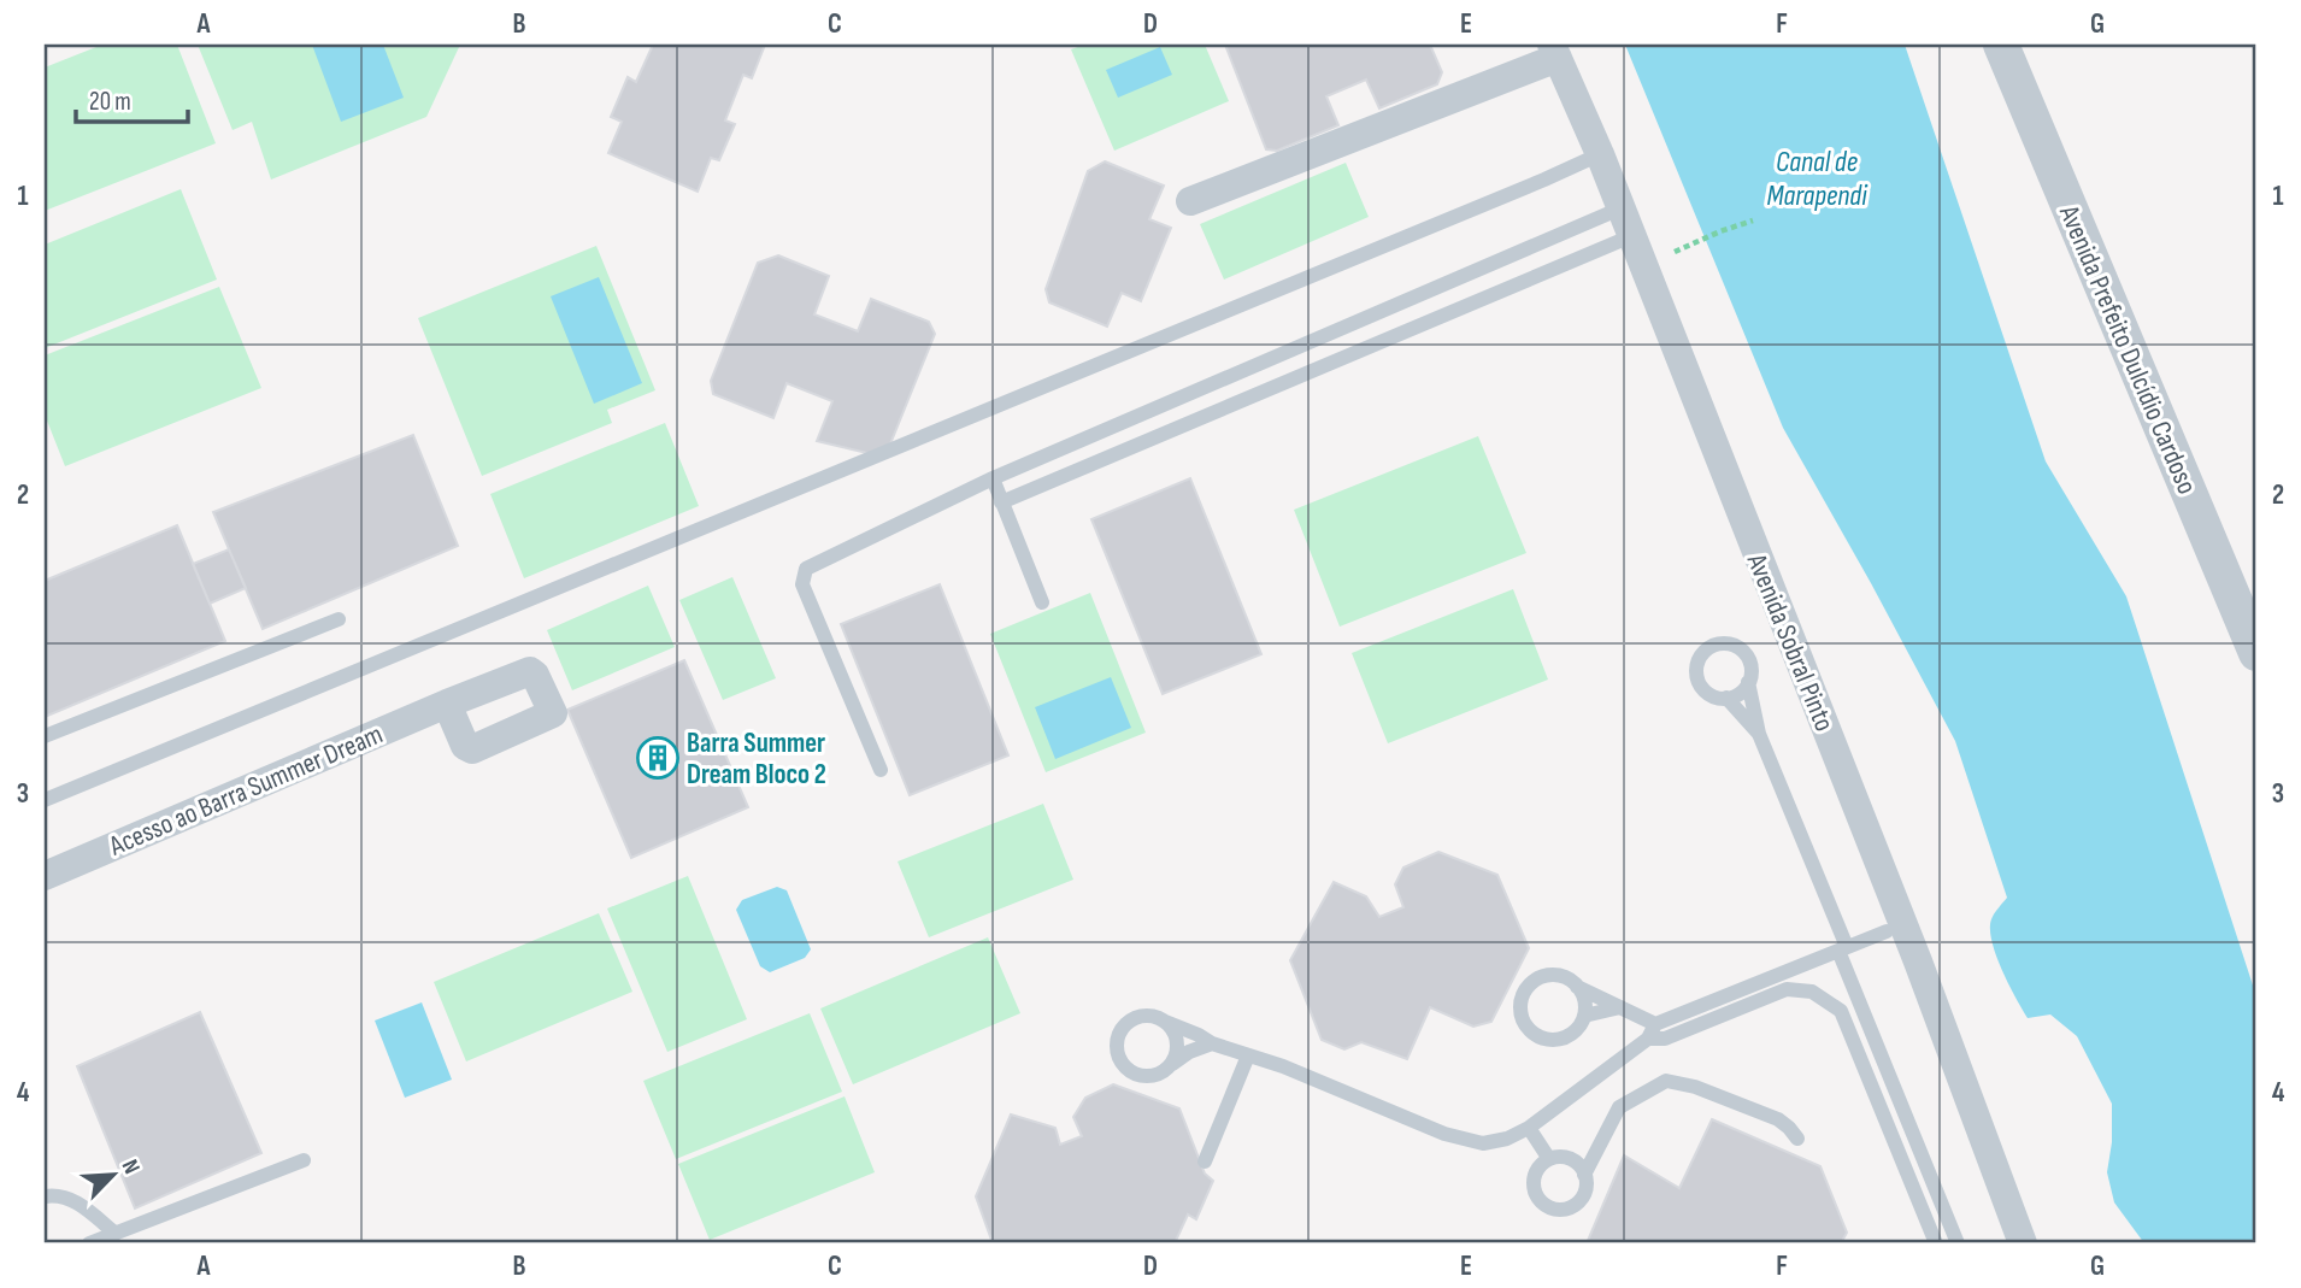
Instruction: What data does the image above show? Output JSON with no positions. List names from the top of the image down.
{
  "streets": {
    "street": ["Avenida Prefeito Dulcídio Cardoso", "Avenida Sobral Pinto", "Acesso ao Barra Summer Dream"]
  },
  "water": ["Canal de Marapendi"],
  "places": {
    "building": ["Barra Summer Dream Bloco 2"]
  },
  "scale_bar": "20 m",
  "north": "top right",
  "grid": {
    "columns": [
      "A",
      "B",
      "C",
      "D",
      "E",
      "F",
      "G"
    ],
    "rows": [
      "1",
      "2",
      "3",
      "4"
    ]
  }
}
